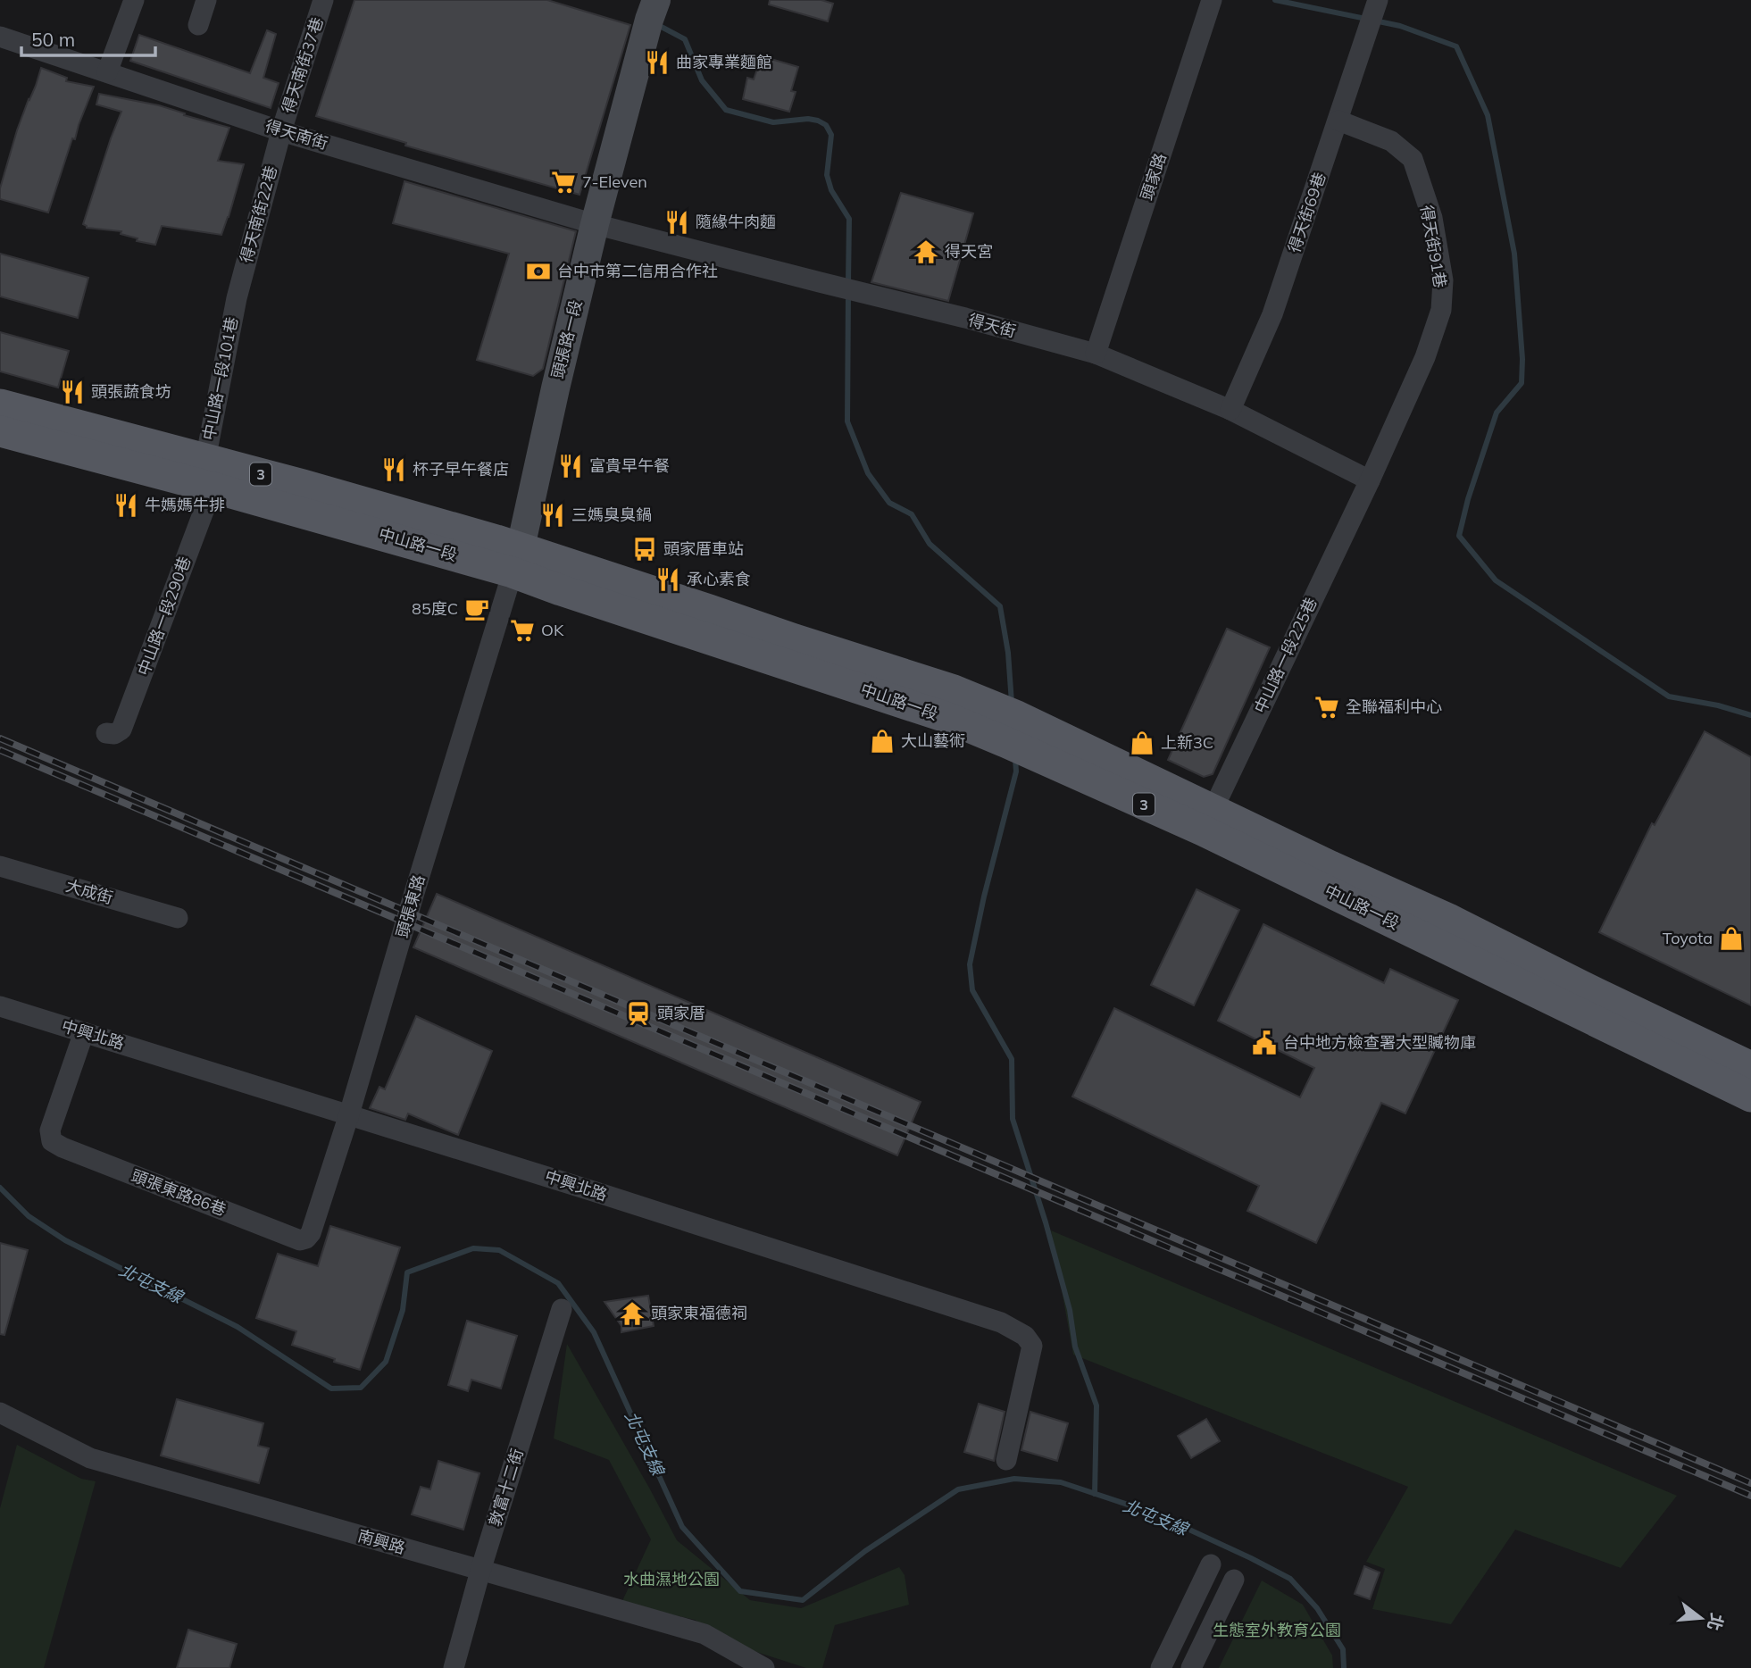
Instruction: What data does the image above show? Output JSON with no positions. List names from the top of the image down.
{
  "streets": {
    "main road": ["3", "中山路一段"],
    "street": [
      "得天南街37巷",
      "得天南街",
      "頭家路",
      "得天街69巷",
      "得天南街22巷",
      "得天街91巷",
      "得天街",
      "頭張路一段",
      "中山路一段101巷",
      "中山路一段290巷",
      "中山路一段225巷",
      "大成街",
      "頭張東路",
      "中興北路",
      "頭張東路86巷",
      "敦富十二街",
      "南興路"
    ]
  },
  "crossings": [
    ["得天南街37巷", "得天南街"],
    ["得天南街37巷", "得天南街22巷"],
    ["得天南街", "得天南街22巷"],
    ["得天南街", "得天街"],
    ["得天南街", "頭張路一段"],
    ["頭家路", "得天街"],
    ["得天街69巷", "得天街91巷"],
    ["得天街69巷", "得天街"],
    ["得天南街22巷", "中山路一段101巷"],
    ["得天街91巷", "得天街"],
    ["得天街91巷", "中山路一段225巷"],
    ["得天街", "頭張路一段"],
    ["得天街", "中山路一段225巷"],
    ["頭張路一段", "中山路一段"],
    ["頭張路一段", "頭張東路"],
    ["中山路一段101巷", "中山路一段"],
    ["中山路一段101巷", "中山路一段290巷"],
    ["中山路一段", "中山路一段290巷"],
    ["中山路一段", "中山路一段225巷"],
    ["中山路一段", "頭張東路"],
    ["頭張東路", "中興北路"],
    ["頭張東路", "頭張東路86巷"],
    ["中興北路", "頭張東路86巷"],
    ["敦富十二街", "南興路"]
  ],
  "water": ["北屯支線"],
  "parks": ["水曲濕地公園", "生態室外教育公園"],
  "places": {
    "restaurant": [
      "曲家專業麵館",
      "隨緣牛肉麵",
      "頭張蔬食坊",
      "富貴早午餐",
      "杯子早午餐店",
      "牛媽媽牛排",
      "三媽臭臭鍋",
      "承心素食"
    ],
    "supermarket": ["7-Eleven", "OK", "全聯福利中心"],
    "temple": ["得天宮", "頭家東福德祠"],
    "bank": ["台中市第二信用合作社"],
    "bus stop": ["頭家厝車站"],
    "cafe": ["85度C"],
    "shop": ["大山藝術", "上新3C", "Toyota"],
    "station": ["頭家厝"],
    "public building": ["台中地方檢查署大型贓物庫"]
  },
  "scale_bar": "50 m",
  "north": "right"
}
